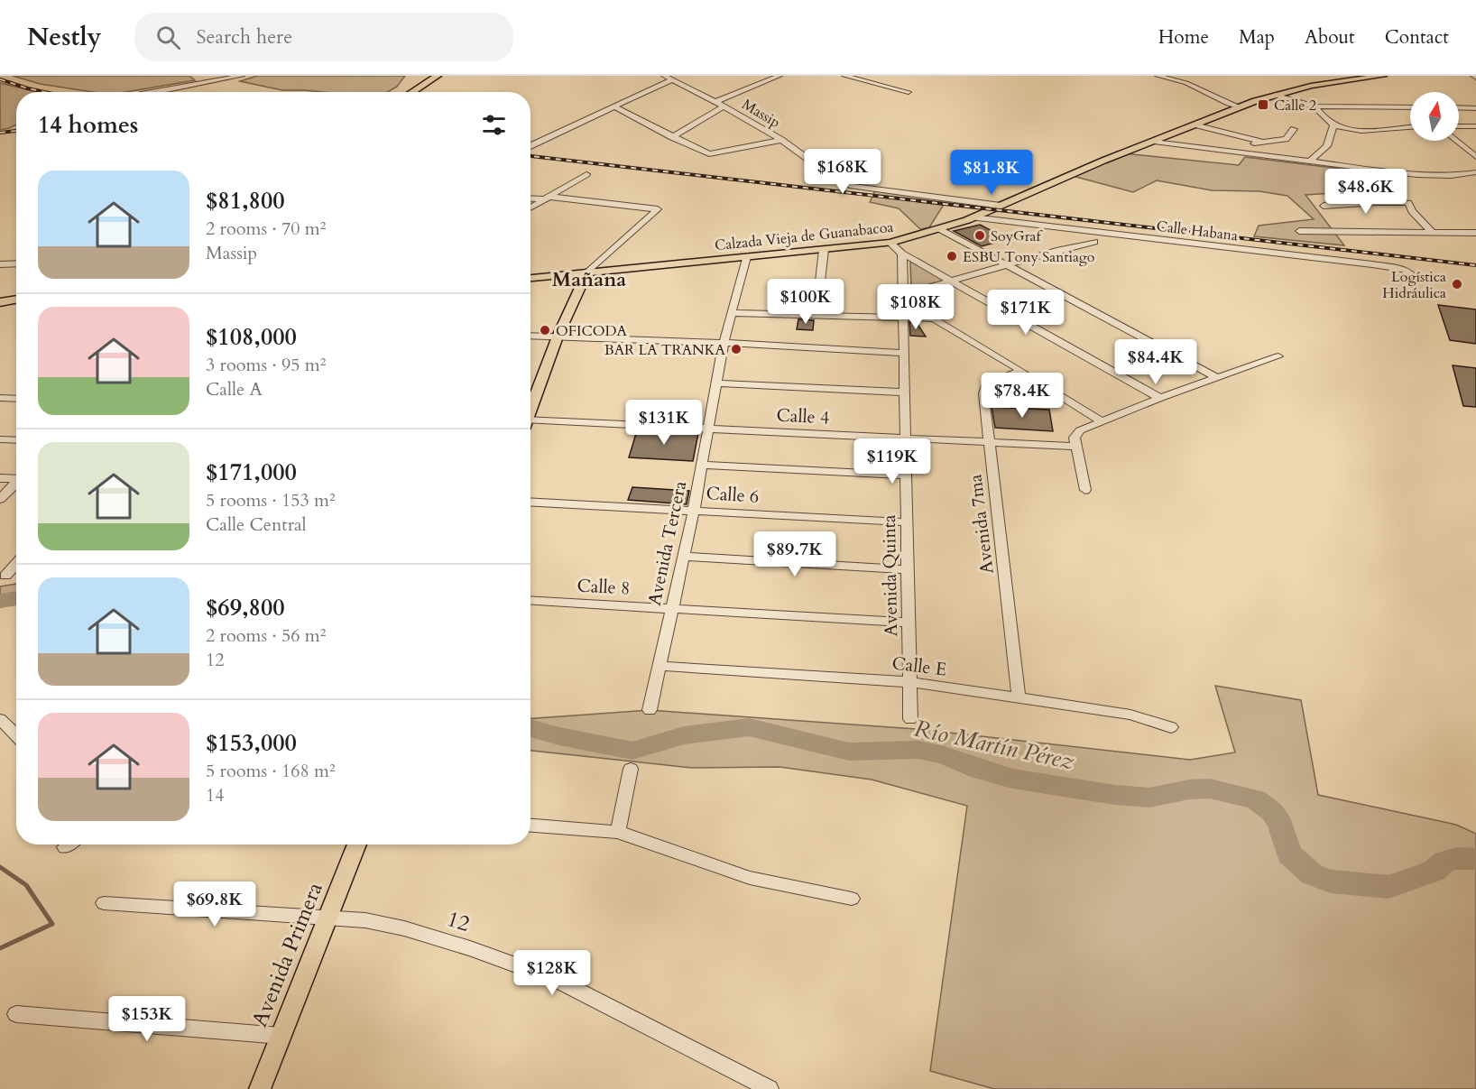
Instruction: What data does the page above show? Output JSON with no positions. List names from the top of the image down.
{
  "streets": {
    "main road": ["Calzada Vieja de Guanabacoa", "Avenida Primera"],
    "street": [
      "Massip",
      "Calle Habana",
      "Calle 4",
      "Calle 6",
      "Avenida 7ma",
      "Avenida Tercera",
      "Avenida Quinta",
      "Calle 8",
      "Calle E",
      "12"
    ]
  },
  "crossings": [
    ["Massip", "Calzada Vieja de Guanabacoa"],
    ["Calle Habana", "Calzada Vieja de Guanabacoa"],
    ["Calzada Vieja de Guanabacoa", "Avenida Tercera"],
    ["Calle 4", "Avenida 7ma"],
    ["Calle 4", "Avenida Tercera"],
    ["Calle 4", "Avenida Quinta"],
    ["Calle 6", "Avenida Tercera"],
    ["Calle 6", "Avenida Quinta"],
    ["Avenida 7ma", "Calle E"],
    ["Avenida Tercera", "Calle 8"],
    ["Avenida Tercera", "Calle E"],
    ["Avenida Quinta", "Calle 8"],
    ["Avenida Quinta", "Calle E"],
    ["12", "Avenida Primera"]
  ],
  "districts": ["Mañana"],
  "water": ["Río Martín Pérez"],
  "places": {
    "transit": ["Calle 2"],
    "other": [
      "SoyGraf",
      "ESBU Tony Santiago",
      "Logística Hidráulica",
      "OFICODA",
      "BAR LA TRANKA"
    ]
  },
  "north": "top",
  "page": {
    "header": "Nestly",
    "search": "Search here",
    "nav": [
      "Home",
      "Map",
      "About",
      "Contact"
    ],
    "heading": "14 homes",
    "price": [
      "$168K",
      "$81.8K",
      "$48.6K",
      "$100K",
      "$108K",
      "$171K",
      "$84.4K",
      "$78.4K",
      "$131K",
      "$119K",
      "$89.7K",
      "$69.8K",
      "$128K",
      "$153K"
    ],
    "list": [
      {
        "name": "$81,800",
        "note": "2 rooms · 70 m² · Massip"
      },
      {
        "name": "$108,000",
        "note": "3 rooms · 95 m² · Calle A"
      },
      {
        "name": "$171,000",
        "note": "5 rooms · 153 m² · Calle Central"
      },
      {
        "name": "$69,800",
        "note": "2 rooms · 56 m² · 12"
      },
      {
        "name": "$153,000",
        "note": "5 rooms · 168 m² · 14"
      }
    ]
  }
}
